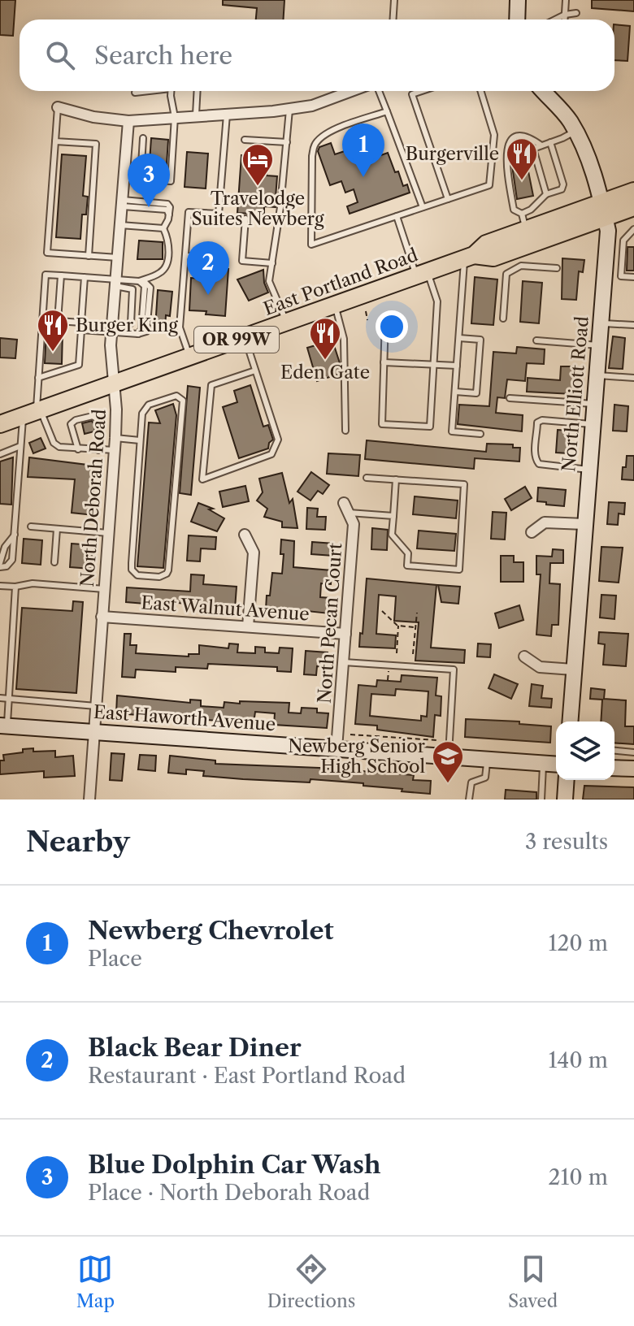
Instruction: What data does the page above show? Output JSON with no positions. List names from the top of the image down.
{
  "streets": {
    "main road": ["East Portland Road", "OR 99W"],
    "street": [
      "North Elliott Road",
      "North Deborah Road",
      "East Walnut Avenue",
      "North Pecan Court",
      "East Haworth Avenue"
    ]
  },
  "crossings": [
    ["East Portland Road", "North Elliott Road"],
    ["East Portland Road", "North Deborah Road"],
    ["North Deborah Road", "East Walnut Avenue"],
    ["North Deborah Road", "East Haworth Avenue"],
    ["East Walnut Avenue", "North Pecan Court"],
    ["North Pecan Court", "East Haworth Avenue"]
  ],
  "places": {
    "restaurant": ["Burgerville", "Burger King", "Eden Gate"],
    "hotel": ["Travelodge Suites Newberg"],
    "school or university": ["Newberg Senior High School"]
  },
  "page": {
    "search": "Search here",
    "pins": ["1", "3", "2"],
    "heading": ["Nearby", "3 results"],
    "list": [
      {
        "mark": "1",
        "name": "Newberg Chevrolet",
        "note": "Place",
        "value": "120 m"
      },
      {
        "mark": "2",
        "name": "Black Bear Diner",
        "note": "Restaurant · East Portland Road",
        "value": "140 m"
      },
      {
        "mark": "3",
        "name": "Blue Dolphin Car Wash",
        "note": "Place · North Deborah Road",
        "value": "210 m"
      }
    ],
    "nav": ["Map", "Directions", "Saved"]
  }
}
